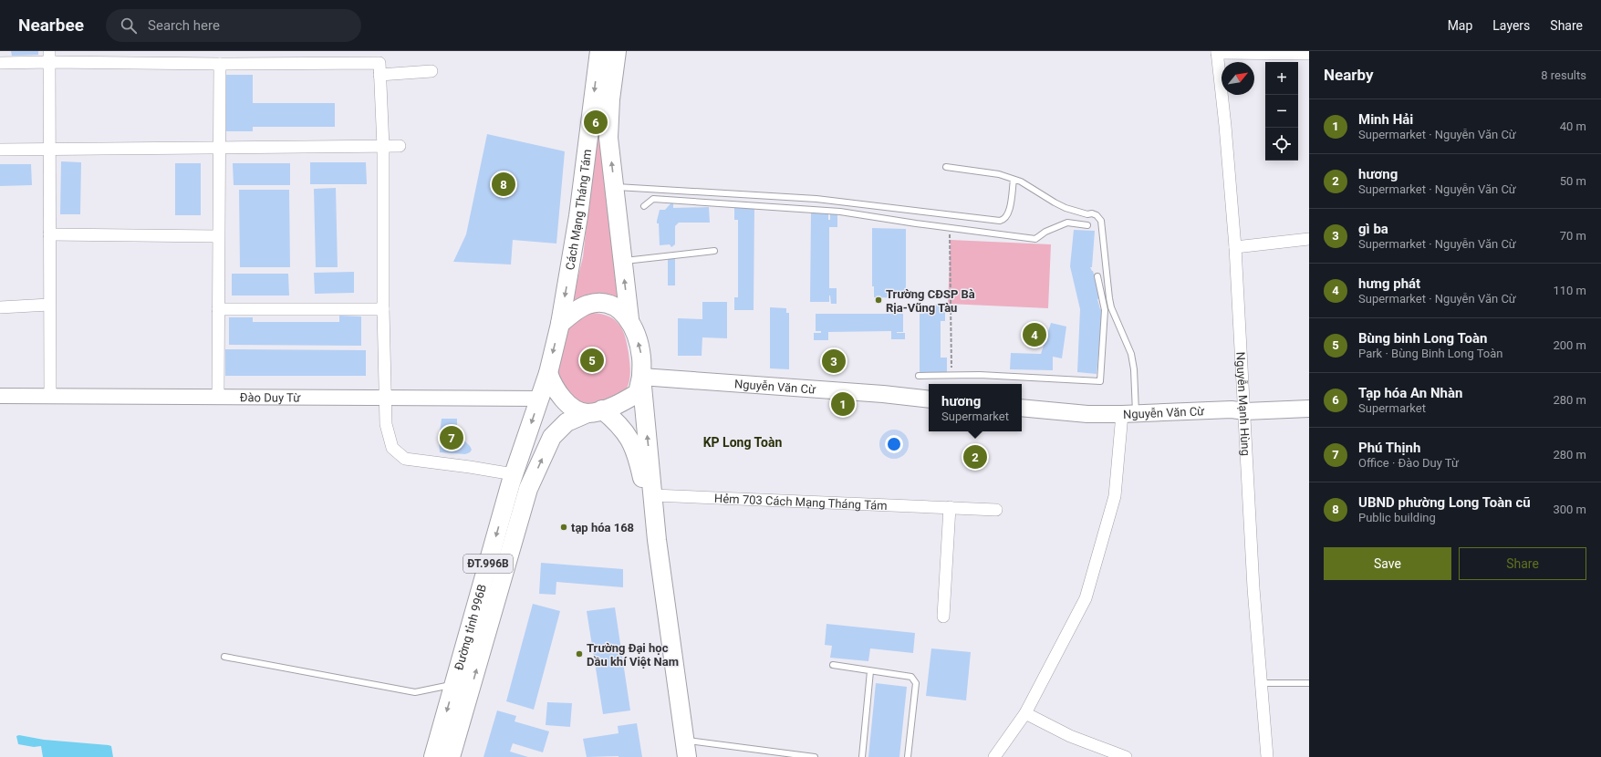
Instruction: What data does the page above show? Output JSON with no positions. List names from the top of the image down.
{
  "streets": {
    "main road": [
      "Cách Mạng Tháng Tám",
      "Nguyễn Văn Cừ",
      "ĐT.996B",
      "Đường tỉnh 996B"
    ],
    "street": ["Đào Duy Từ", "Nguyễn Mạnh Hùng", "Hẻm 703 Cách Mạng Tháng Tám"]
  },
  "crossings": [
    ["Cách Mạng Tháng Tám", "Nguyễn Văn Cừ"],
    ["Cách Mạng Tháng Tám", "Đường tỉnh 996B"],
    ["Nguyễn Văn Cừ", "Nguyễn Mạnh Hùng"],
    ["Nguyễn Văn Cừ", "Đường tỉnh 996B"],
    ["Đào Duy Từ", "Đường tỉnh 996B"]
  ],
  "districts": ["KP Long Toàn"],
  "places": ["Trường CĐSP Bà Rịa-Vũng Tàu", "tạp hóa 168", "Trường Đại học Dầu khí Việt Nam"],
  "north": "top right",
  "page": {
    "header": "Nearbee",
    "search": "Search here",
    "nav": ["Map", "Layers", "Share"],
    "heading": ["Nearby", "8 results"],
    "map_buttons": ["+", "−"],
    "list": [
      {
        "mark": "1",
        "name": "Minh Hải",
        "note": "Supermarket · Nguyễn Văn Cừ",
        "value": "40 m"
      },
      {
        "mark": "2",
        "name": "hương",
        "note": "Supermarket · Nguyễn Văn Cừ",
        "value": "50 m"
      },
      {
        "mark": "3",
        "name": "gì ba",
        "note": "Supermarket · Nguyễn Văn Cừ",
        "value": "70 m"
      },
      {
        "mark": "4",
        "name": "hưng phát",
        "note": "Supermarket · Nguyễn Văn Cừ",
        "value": "110 m"
      },
      {
        "mark": "5",
        "name": "Bùng binh Long Toàn",
        "note": "Park · Bùng Binh Long Toàn",
        "value": "200 m"
      },
      {
        "mark": "6",
        "name": "Tạp hóa An Nhàn",
        "note": "Supermarket",
        "value": "280 m"
      },
      {
        "mark": "7",
        "name": "Phú Thịnh",
        "note": "Office · Đào Duy Từ",
        "value": "280 m"
      },
      {
        "mark": "8",
        "name": "UBND phường Long Toàn cũ",
        "note": "Public building",
        "value": "300 m"
      }
    ],
    "pins": [
      "6",
      "8",
      "4",
      "5",
      "3",
      "1",
      "7",
      "2"
    ],
    "popup": ["hương", "Supermarket"],
    "buttons": ["Save", "Share"]
  }
}
